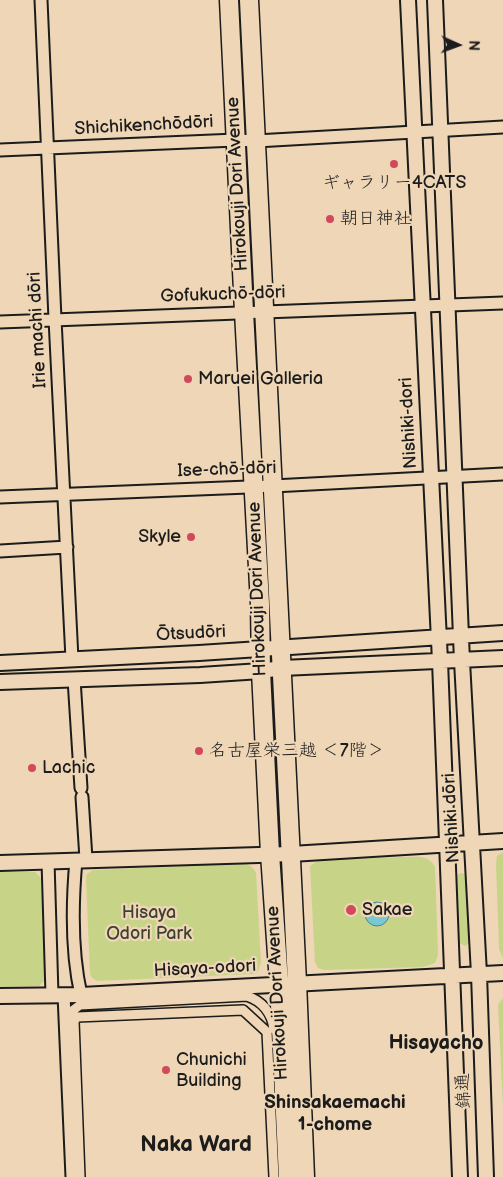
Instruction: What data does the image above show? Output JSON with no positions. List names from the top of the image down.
{
  "streets": {
    "main road": ["Hirokouji Dori Avenue"],
    "street": [
      "Shichikenchōdōri",
      "Gofukuchō-dōri",
      "Irie machi dōri",
      "Nishiki-dori",
      "Ise-chō-dōri",
      "Ōtsudōri",
      "Nishiki dōri",
      "Hisaya-odori",
      "錦通"
    ]
  },
  "crossings": [
    ["Shichikenchōdōri", "Hirokouji Dori Avenue"],
    ["Shichikenchōdōri", "Irie machi dōri"],
    ["Shichikenchōdōri", "Nishiki-dori"],
    ["Hirokouji Dori Avenue", "Gofukuchō-dōri"],
    ["Hirokouji Dori Avenue", "Ise-chō-dōri"],
    ["Hirokouji Dori Avenue", "Ōtsudōri"],
    ["Hirokouji Dori Avenue", "Hisaya-odori"],
    ["Gofukuchō-dōri", "Irie machi dōri"],
    ["Gofukuchō-dōri", "Nishiki-dori"],
    ["Irie machi dōri", "Ise-chō-dōri"],
    ["Irie machi dōri", "Ōtsudōri"],
    ["Nishiki-dori", "Ise-chō-dōri"],
    ["Nishiki-dori", "Ōtsudōri"],
    ["Nishiki-dori", "Nishiki dōri"],
    ["Nishiki dōri", "Hisaya-odori"],
    ["Nishiki dōri", "錦通"],
    ["Hisaya-odori", "錦通"]
  ],
  "districts": ["Hisayacho", "Shinsakaemachi 1-chome", "Naka Ward"],
  "parks": ["Hisaya Odori Park"],
  "places": [
    "ギャラリー4CATS",
    "朝日神社",
    "Maruei Galleria",
    "Skyle",
    "名古屋栄三越 ＜7階＞",
    "Lachic",
    "Sakae",
    "Chunichi Building"
  ],
  "north": "right"
}
